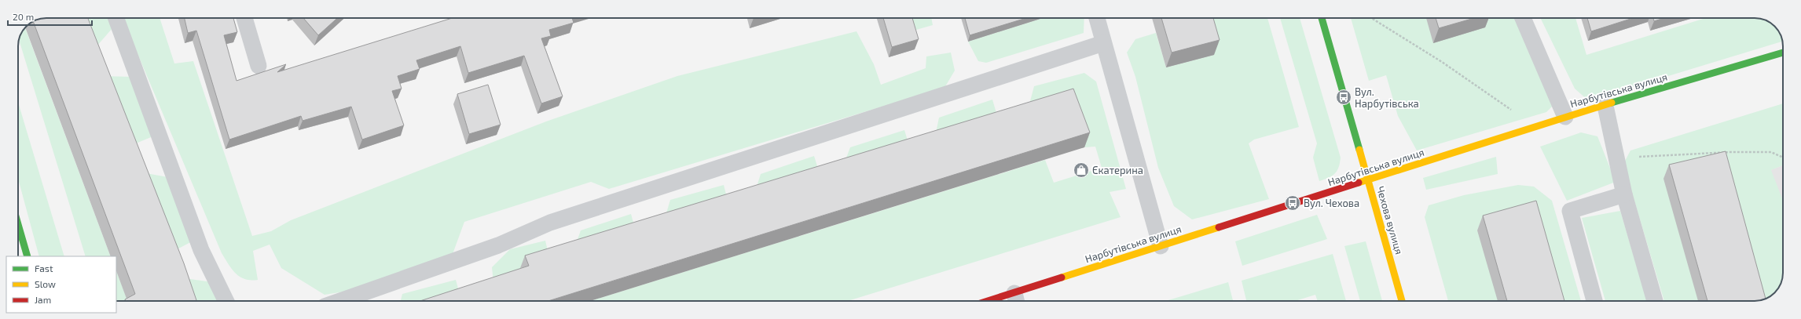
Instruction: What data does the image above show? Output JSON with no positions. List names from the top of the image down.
{
  "streets": {
    "street": ["Нарбутівська вулиця", "Чехова вулиця"]
  },
  "crossings": [
    ["Нарбутівська вулиця", "Чехова вулиця"]
  ],
  "places": {
    "bus stop": ["Вул. Нарбутівська", "Вул. Чехова"],
    "shop": ["Єкатерина"]
  },
  "legend": ["Fast", "Slow", "Jam"],
  "scale_bar": "20 m"
}
